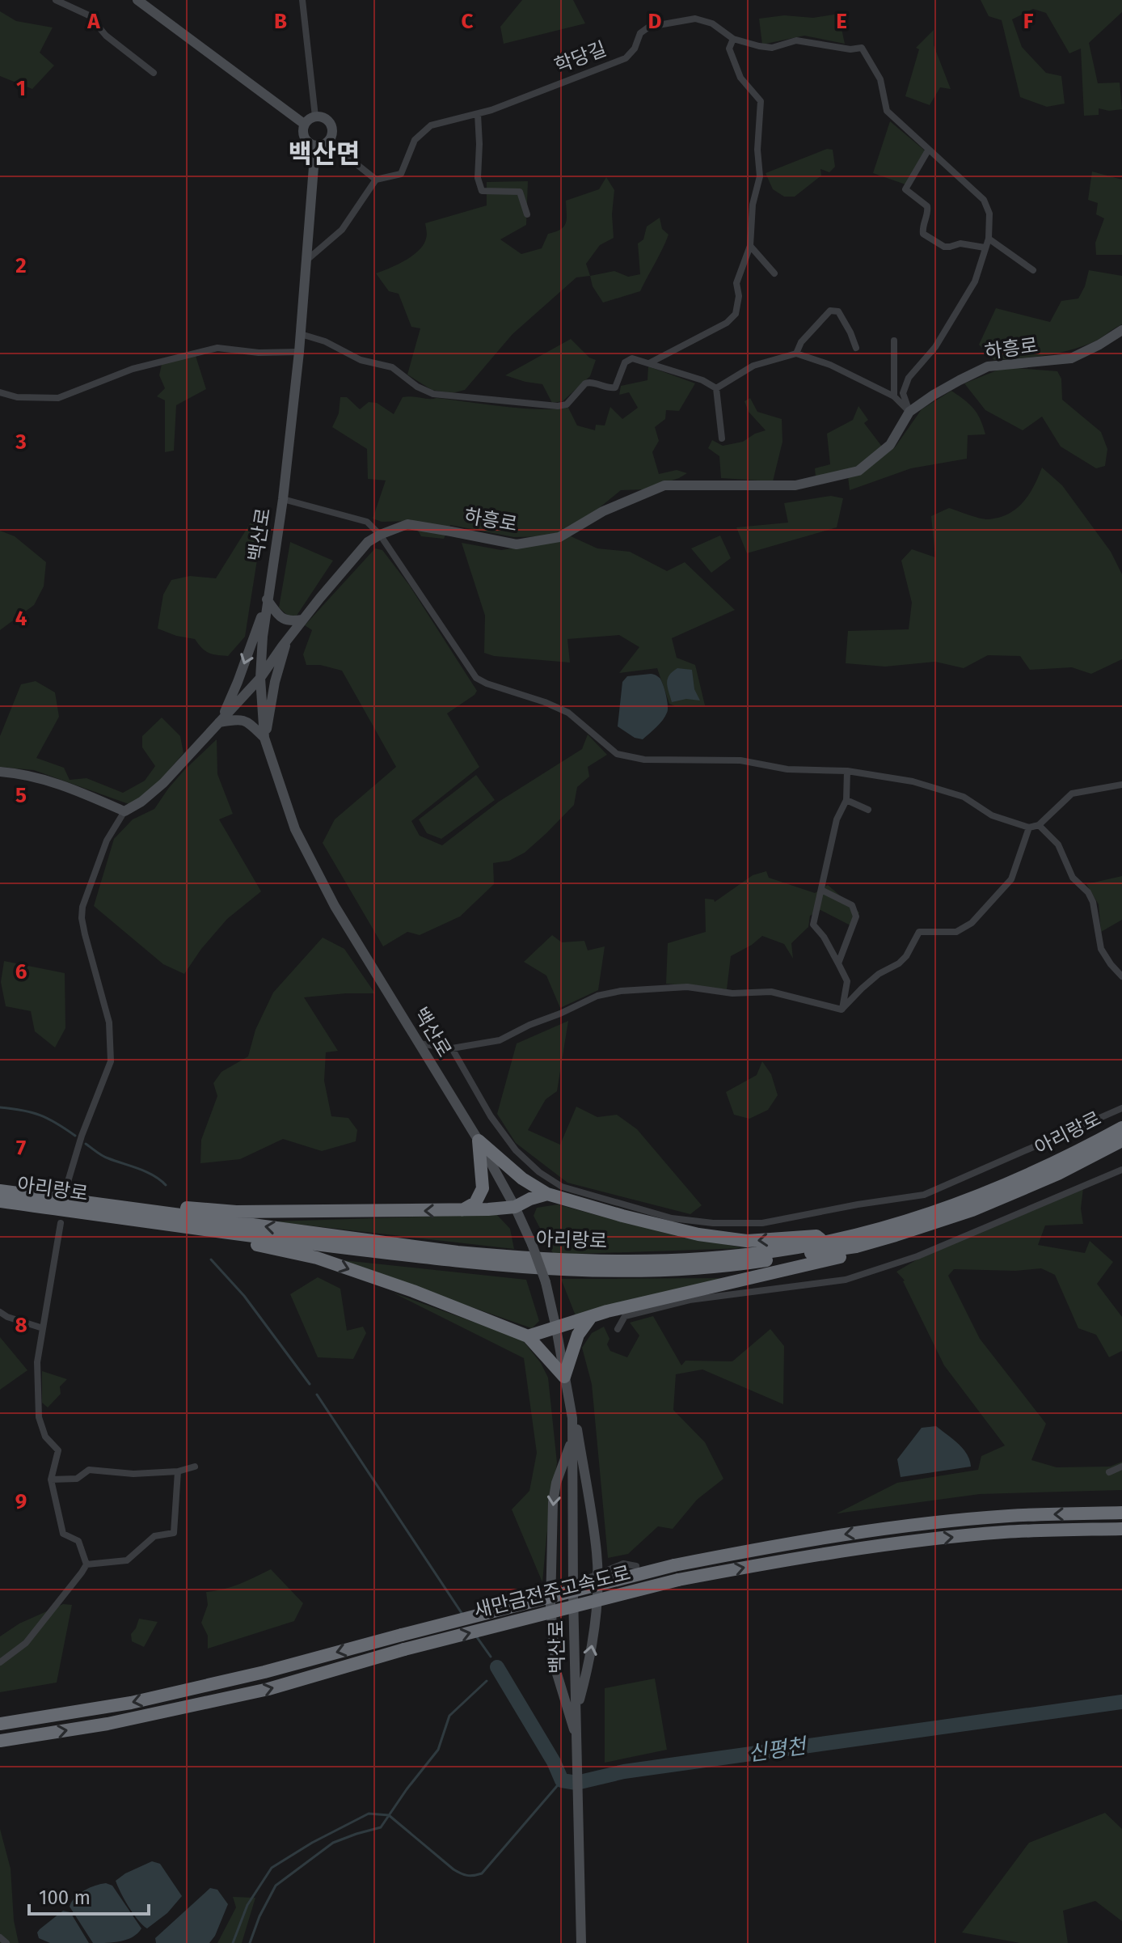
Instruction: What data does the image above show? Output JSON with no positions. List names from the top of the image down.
{
  "streets": {
    "highway": ["아리랑로", "새만금전주고속도로"],
    "main road": ["하흥로", "백산로"],
    "street": ["학당길"]
  },
  "crossings": [
    ["학당길", "하흥로"],
    ["하흥로", "백산로"]
  ],
  "districts": ["백산면"],
  "water": ["신평천"],
  "scale_bar": "100 m",
  "grid": {
    "columns": [
      "A",
      "B",
      "C",
      "D",
      "E",
      "F"
    ],
    "rows": [
      "1",
      "2",
      "3",
      "4",
      "5",
      "6",
      "7",
      "8",
      "9"
    ]
  }
}
